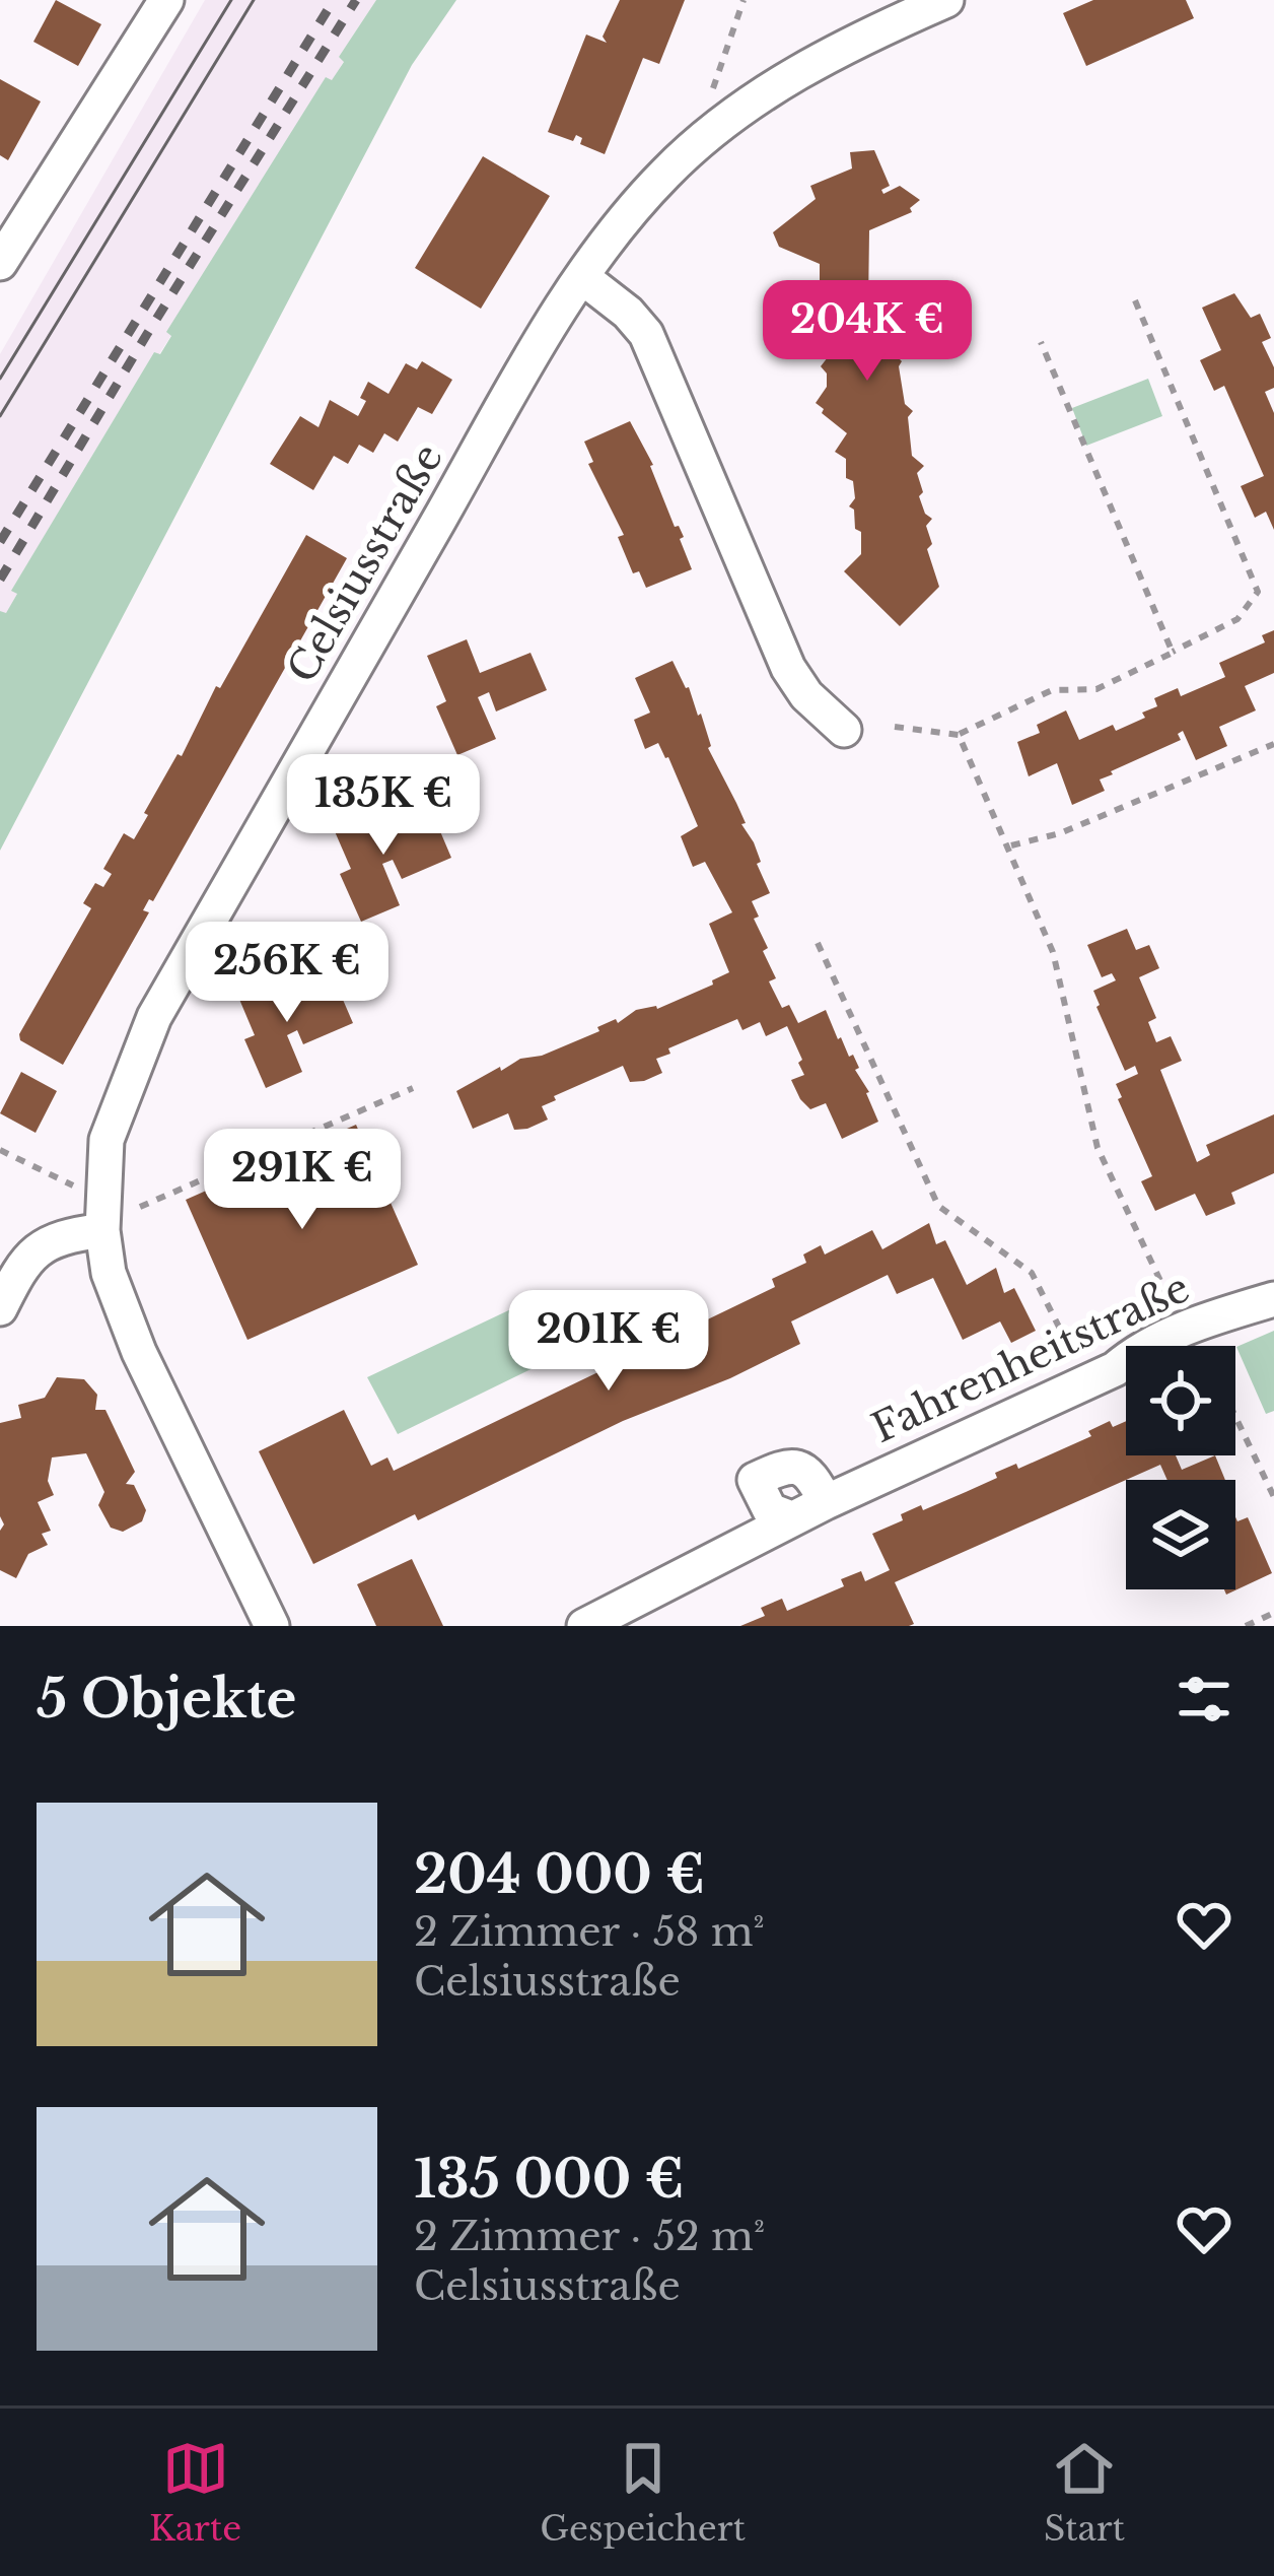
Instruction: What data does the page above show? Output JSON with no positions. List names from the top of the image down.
{
  "streets": {
    "street": ["Celsiusstraße", "Fahrenheitstraße"]
  },
  "page": {
    "price": [
      "204K €",
      "135K €",
      "256K €",
      "291K €",
      "201K €"
    ],
    "heading": "5 Objekte",
    "list": [
      {
        "name": "204 000 €",
        "note": "2 Zimmer · 58 m² · Celsiusstraße"
      },
      {
        "name": "135 000 €",
        "note": "2 Zimmer · 52 m² · Celsiusstraße"
      }
    ],
    "tabs": ["Karte", "Gespeichert", "Start"]
  }
}
